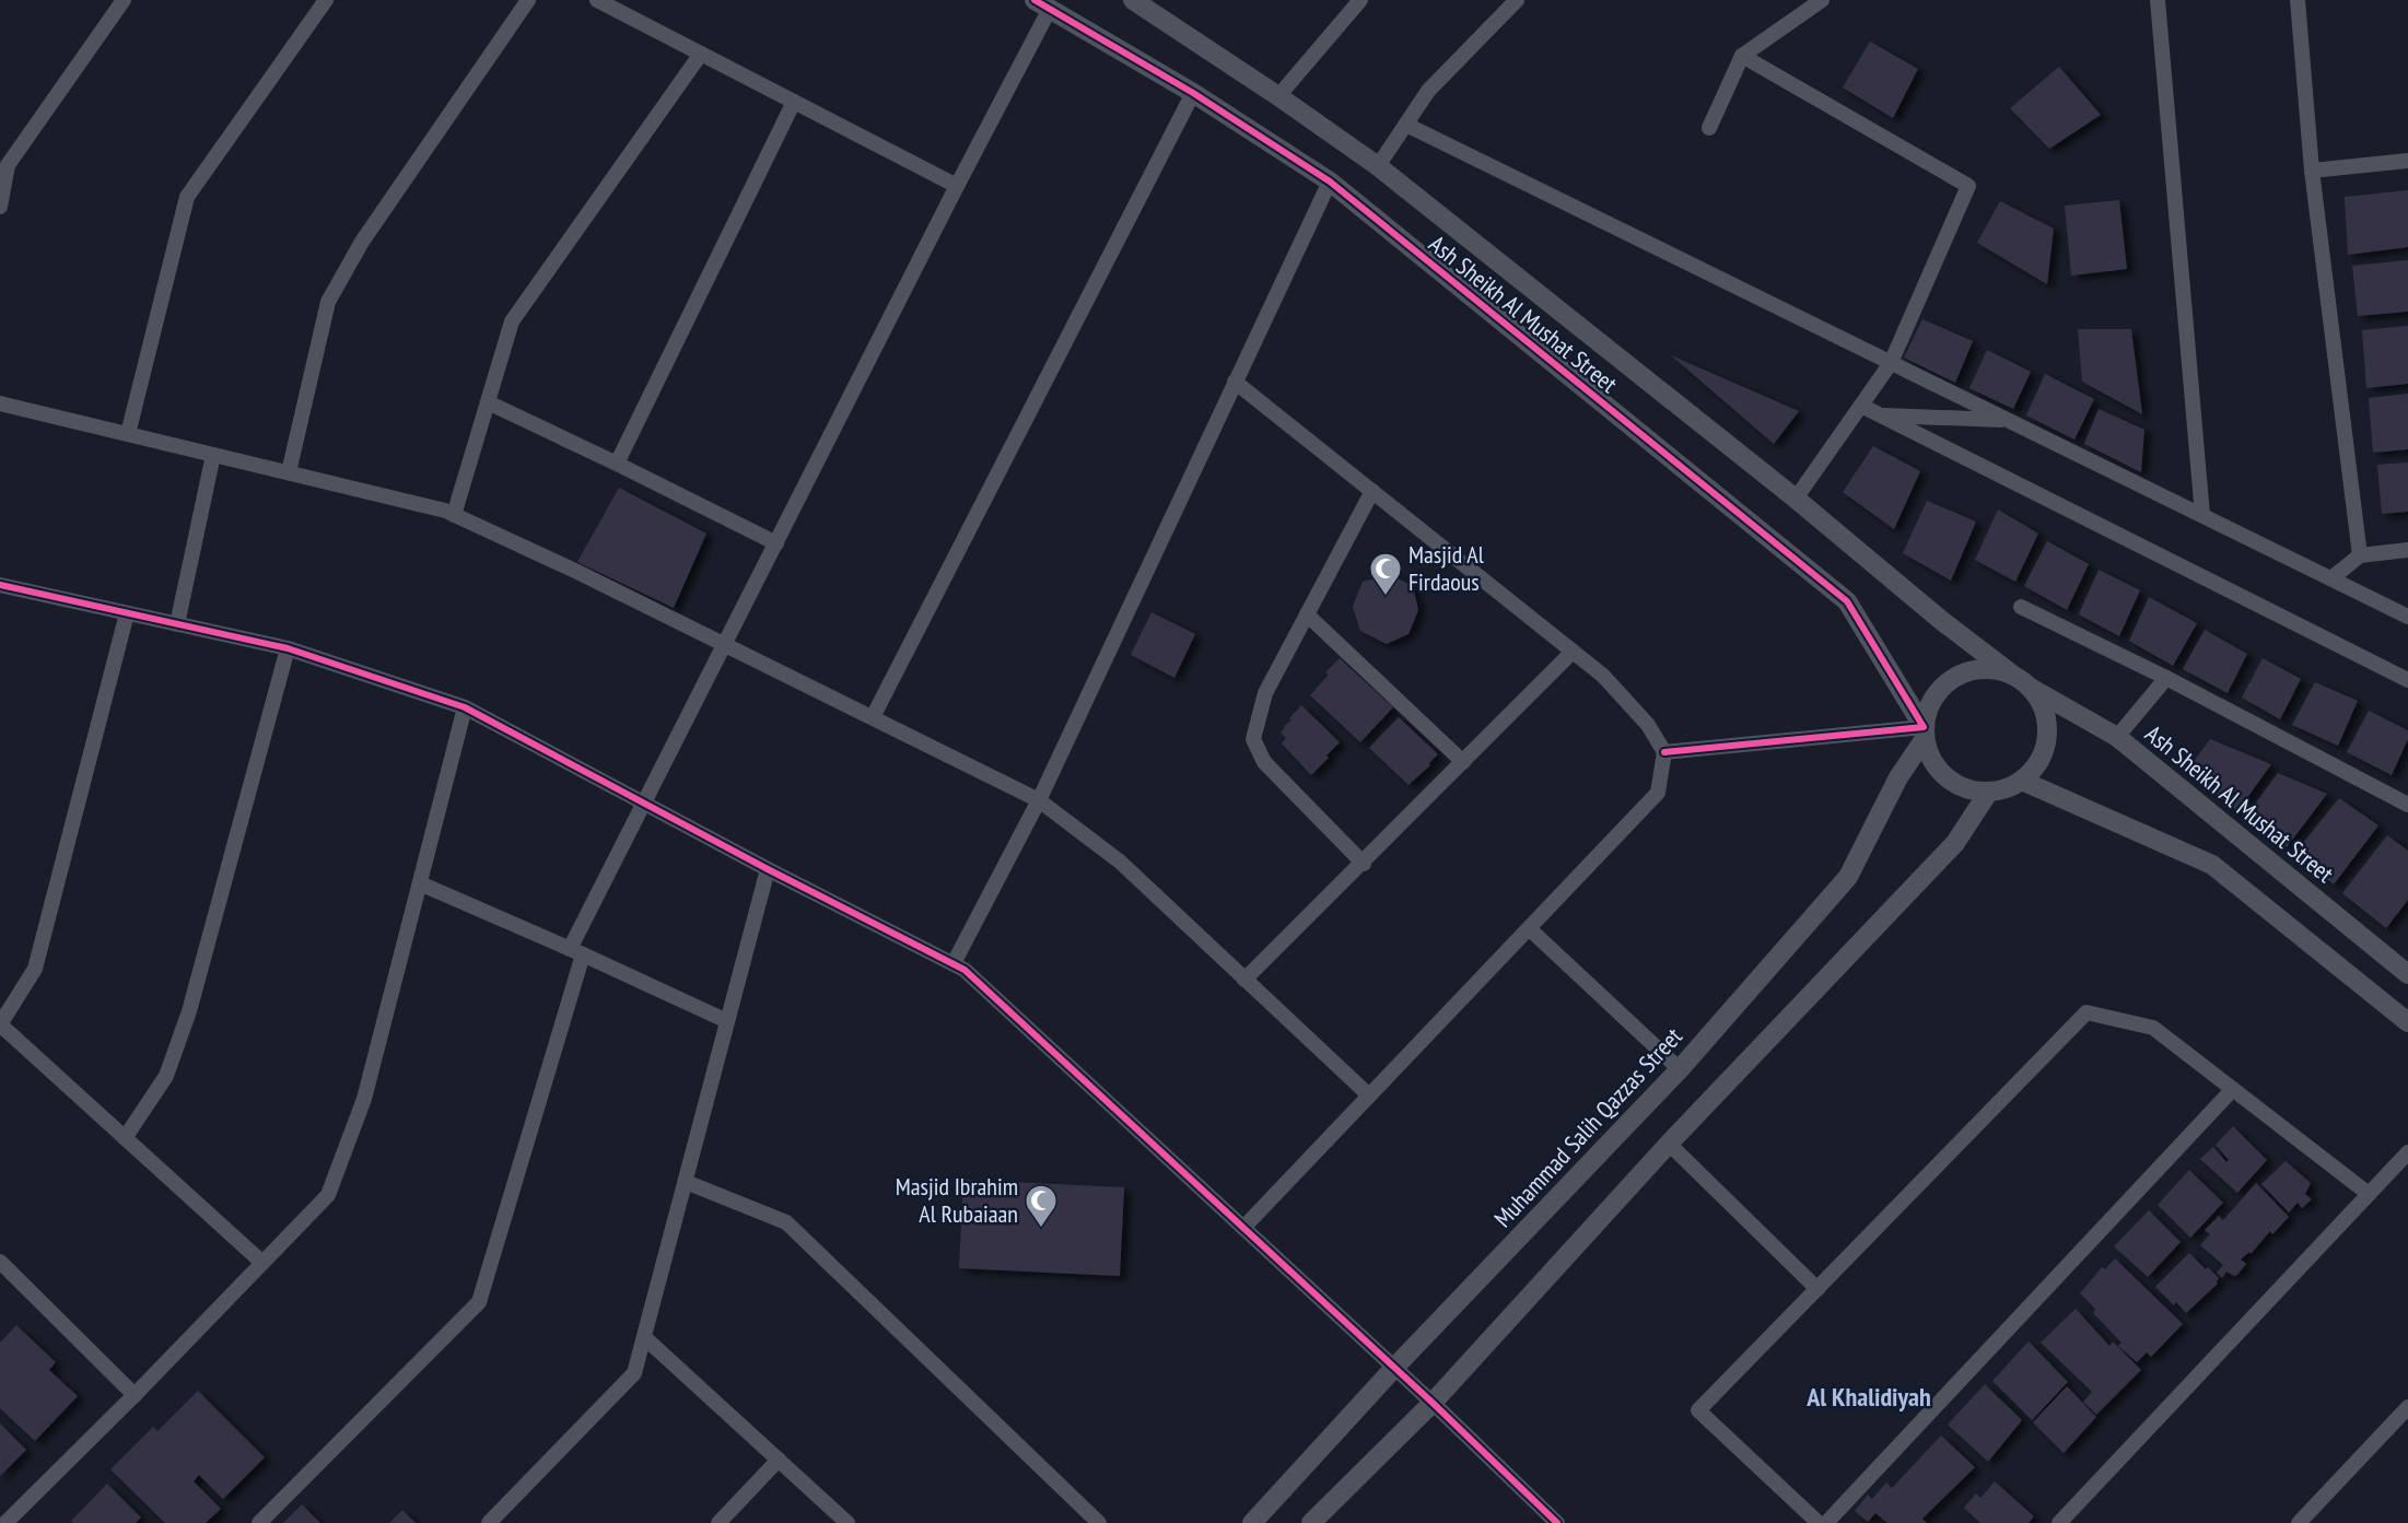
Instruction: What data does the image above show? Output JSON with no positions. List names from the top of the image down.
{
  "streets": {
    "street": ["Ash Sheikh Al Mushat Street", "Muhammad Salih Qazzas Street"]
  },
  "crossings": [
    ["Ash Sheikh Al Mushat Street", "Muhammad Salih Qazzas Street"]
  ],
  "districts": ["Al Khalidiyah"],
  "places": {
    "mosque": ["Masjid Al Firdaous", "Masjid Ibrahim Al Rubaiaan"]
  }
}
